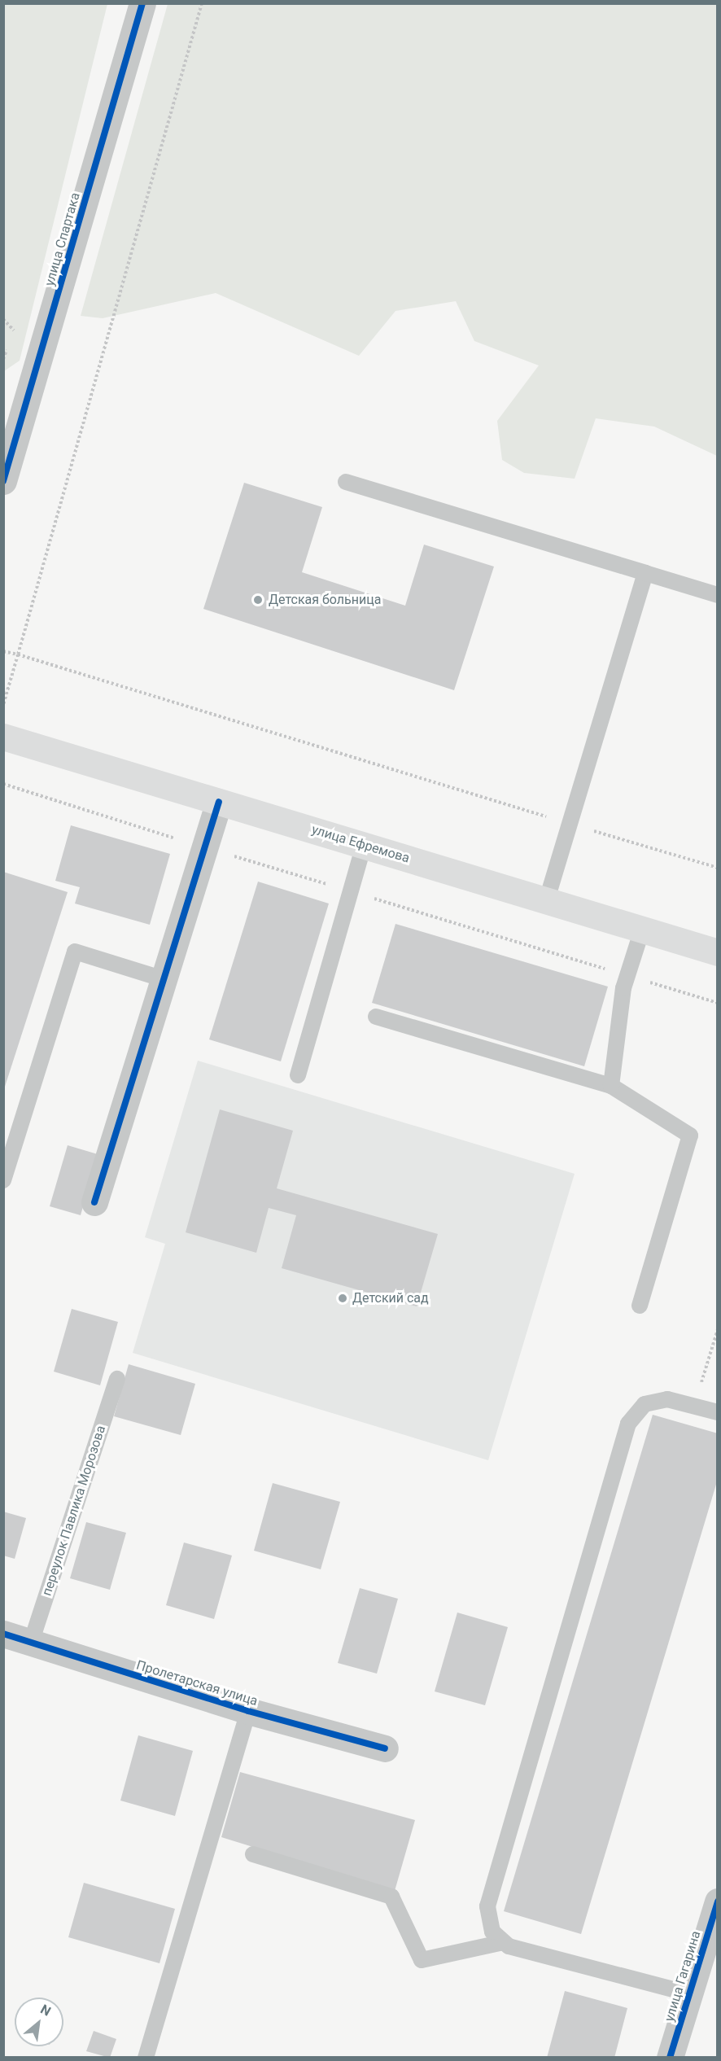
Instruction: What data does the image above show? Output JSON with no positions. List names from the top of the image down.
{
  "streets": {
    "main road": ["улица Ефремова"],
    "street": ["улица Спартака", "Пролетарская улица", "улица Гагарина"],
    "lane": ["переулок Павлика Морозова"]
  },
  "crossings": [
    ["переулок Павлика Морозова", "Пролетарская улица"]
  ],
  "places": ["Детская больница", "Детский сад"],
  "north": "top right"
}
